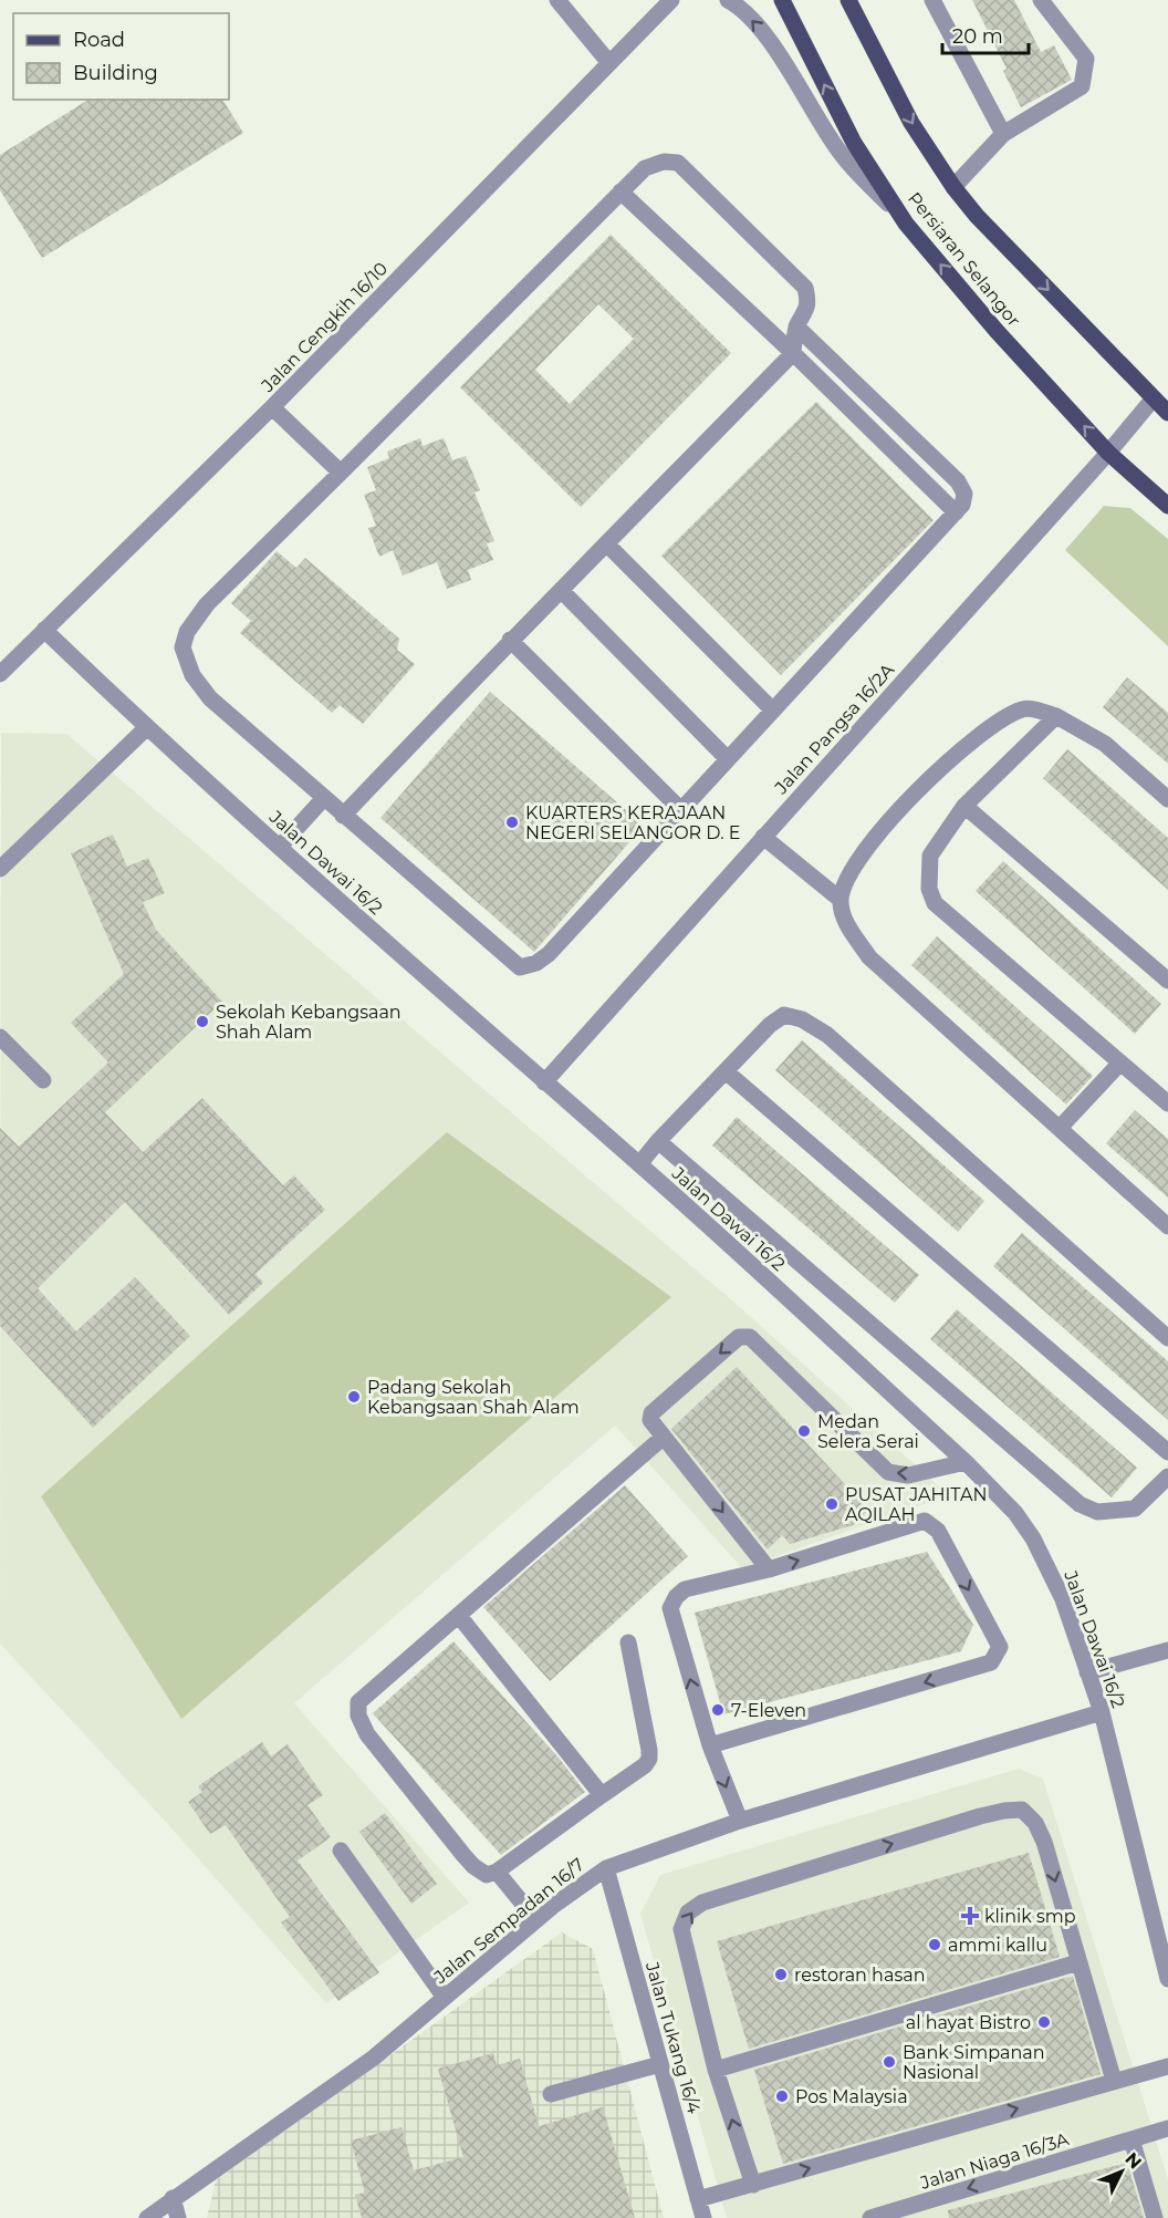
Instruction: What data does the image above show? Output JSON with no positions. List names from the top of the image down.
{
  "streets": {
    "main road": ["Persiaran Selangor"],
    "street": [
      "Jalan Cengkih 16/10",
      "Jalan Pangsa 16/2A",
      "Jalan Dawai 16/2",
      "Jalan Sempadan 16/7",
      "Jalan Tukang 16/4",
      "Jalan Niaga 16/3A"
    ]
  },
  "crossings": [
    ["Persiaran Selangor", "Jalan Pangsa 16/2A"],
    ["Jalan Cengkih 16/10", "Jalan Dawai 16/2"],
    ["Jalan Pangsa 16/2A", "Jalan Dawai 16/2"],
    ["Jalan Dawai 16/2", "Jalan Sempadan 16/7"],
    ["Jalan Sempadan 16/7", "Jalan Tukang 16/4"]
  ],
  "places": {
    "other": [
      "KUARTERS KERAJAAN NEGERI SELANGOR D. E",
      "Sekolah Kebangsaan Shah Alam",
      "Padang Sekolah Kebangsaan Shah Alam",
      "Medan Selera Serai",
      "PUSAT JAHITAN AQILAH",
      "7-Eleven",
      "ammi kallu",
      "restoran hasan",
      "al hayat Bistro",
      "Bank Simpanan Nasional",
      "Pos Malaysia"
    ],
    "health": ["klinik smp"]
  },
  "legend": ["Road", "Building"],
  "scale_bar": "20 m",
  "north": "top right"
}
